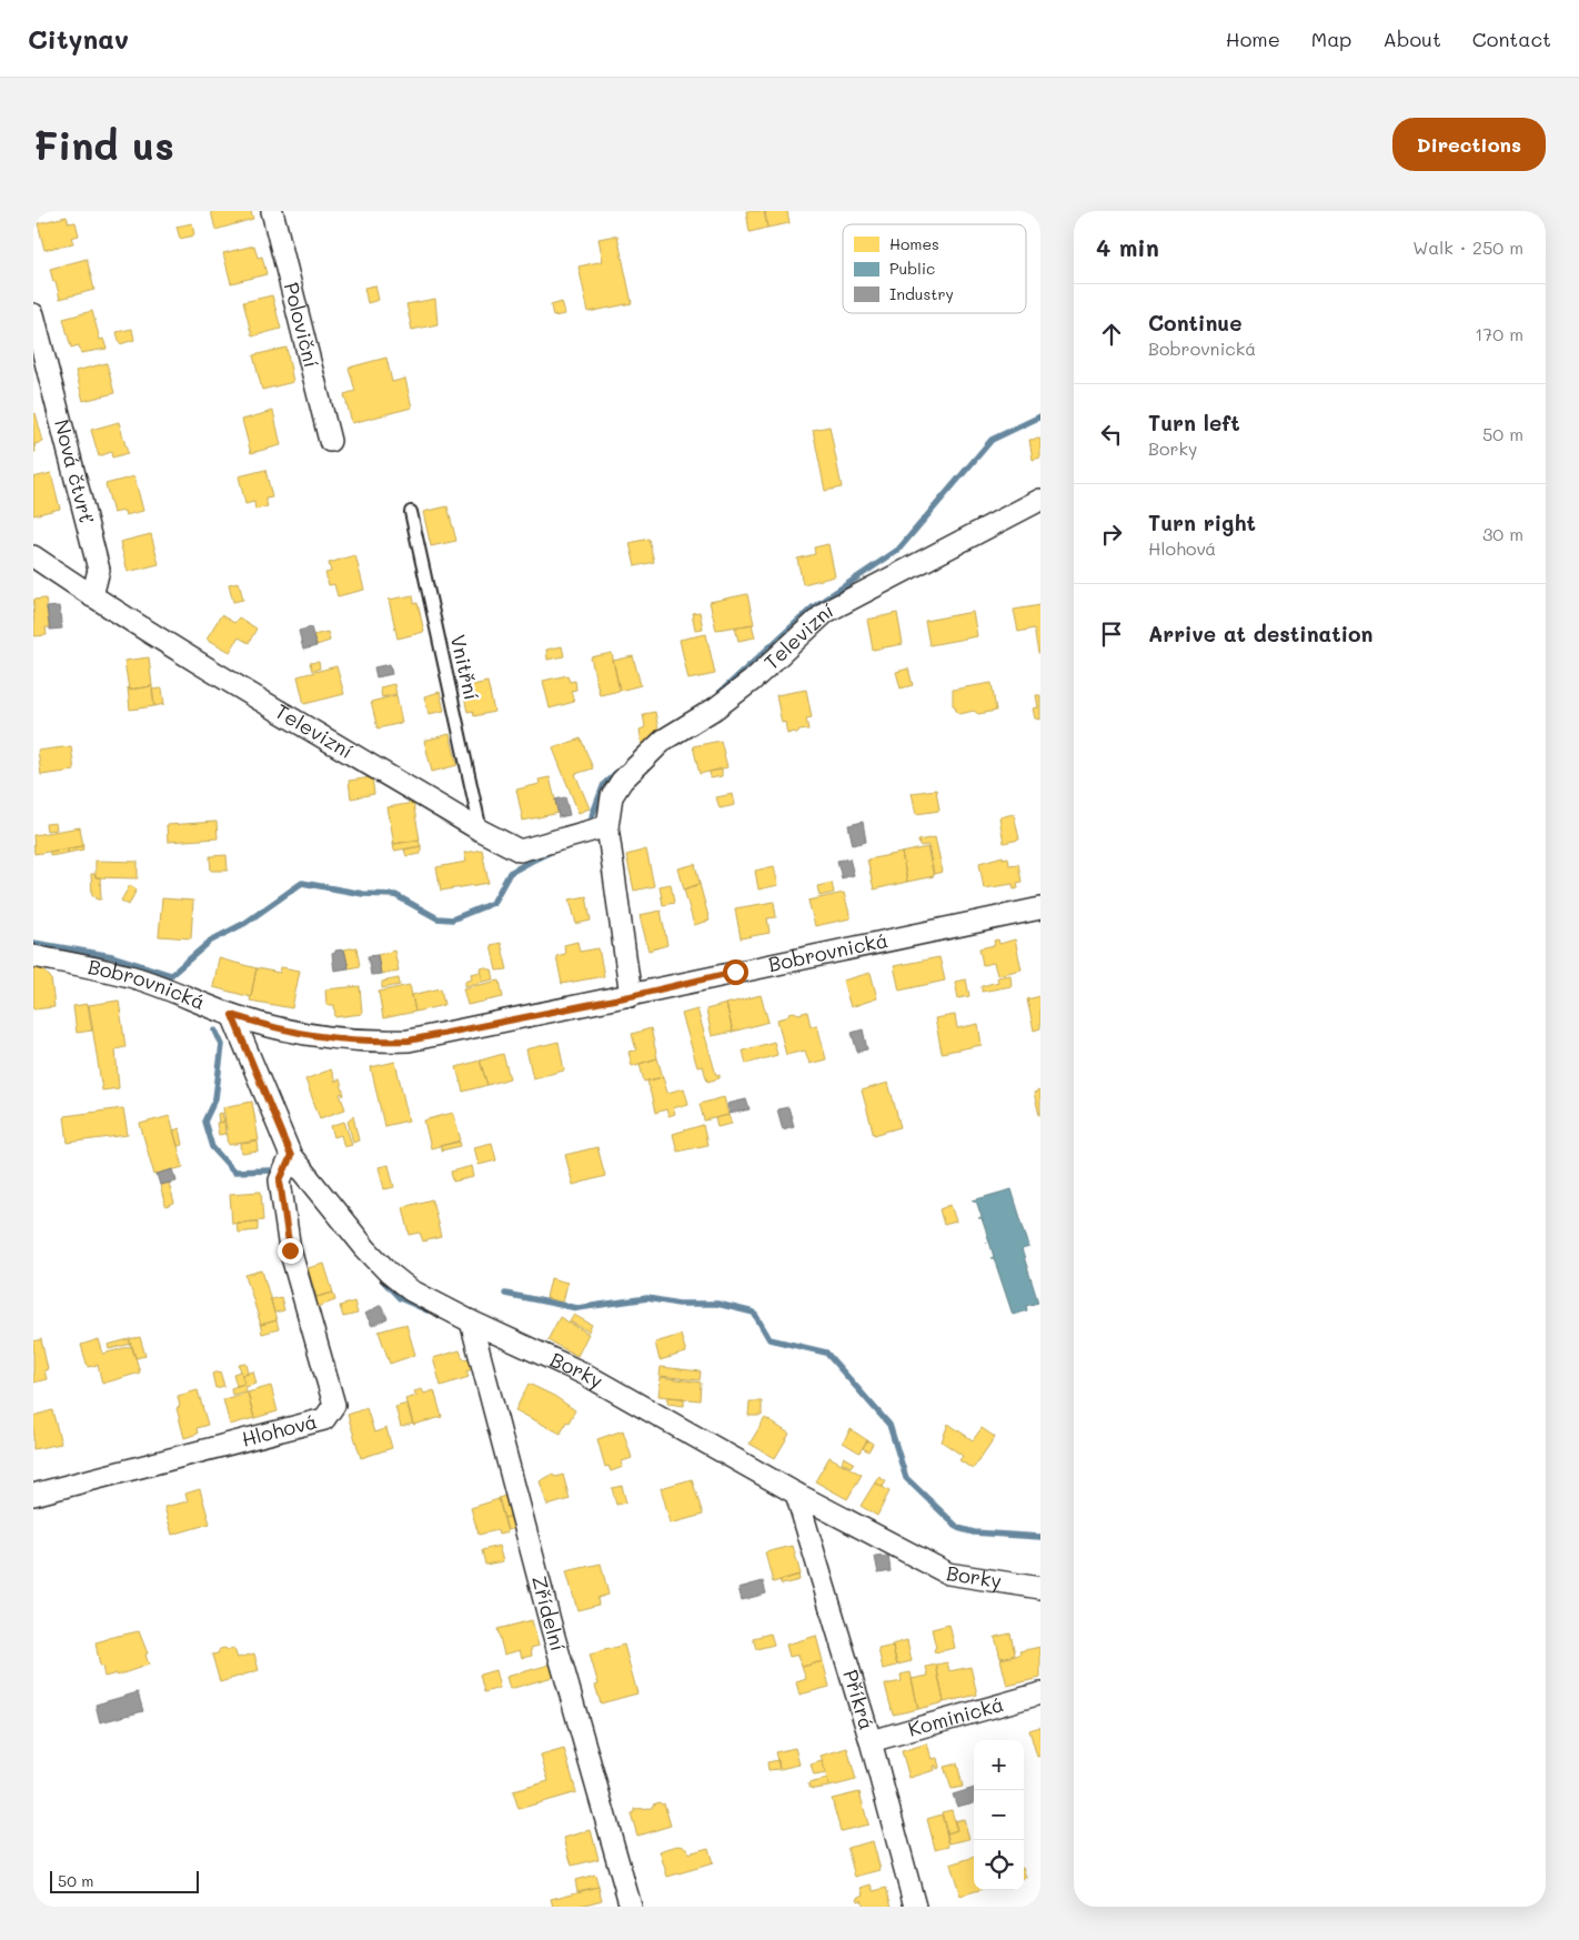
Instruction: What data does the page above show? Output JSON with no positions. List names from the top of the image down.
{
  "streets": {
    "street": [
      "Poloviční",
      "Nová čtvrť",
      "Televizní",
      "Bobrovnická",
      "Borky",
      "Hlohová",
      "Zřídelní",
      "Příkrá",
      "Kominická"
    ],
    "lane": ["Vnitřní"]
  },
  "crossings": [
    ["Nová čtvrť", "Televizní"],
    ["Televizní", "Vnitřní"],
    ["Televizní", "Bobrovnická"],
    ["Bobrovnická", "Borky"],
    ["Borky", "Hlohová"],
    ["Borky", "Zřídelní"],
    ["Borky", "Příkrá"],
    ["Příkrá", "Kominická"]
  ],
  "legend": ["Homes", "Public", "Industry"],
  "scale_bar": "50 m",
  "page": {
    "header": "Citynav",
    "nav": [
      "Home",
      "Map",
      "About",
      "Contact"
    ],
    "buttons": "Directions",
    "title": "Find us",
    "heading": ["4 min", "Walk · 250 m"],
    "list": [
      ["Continue", "Bobrovnická", "170 m"],
      ["Turn left", "Borky", "50 m"],
      ["Turn right", "Hlohová", "30 m"],
      "Arrive at destination"
    ],
    "map_buttons": ["+", "−"],
    "scale": "50 m"
  }
}
